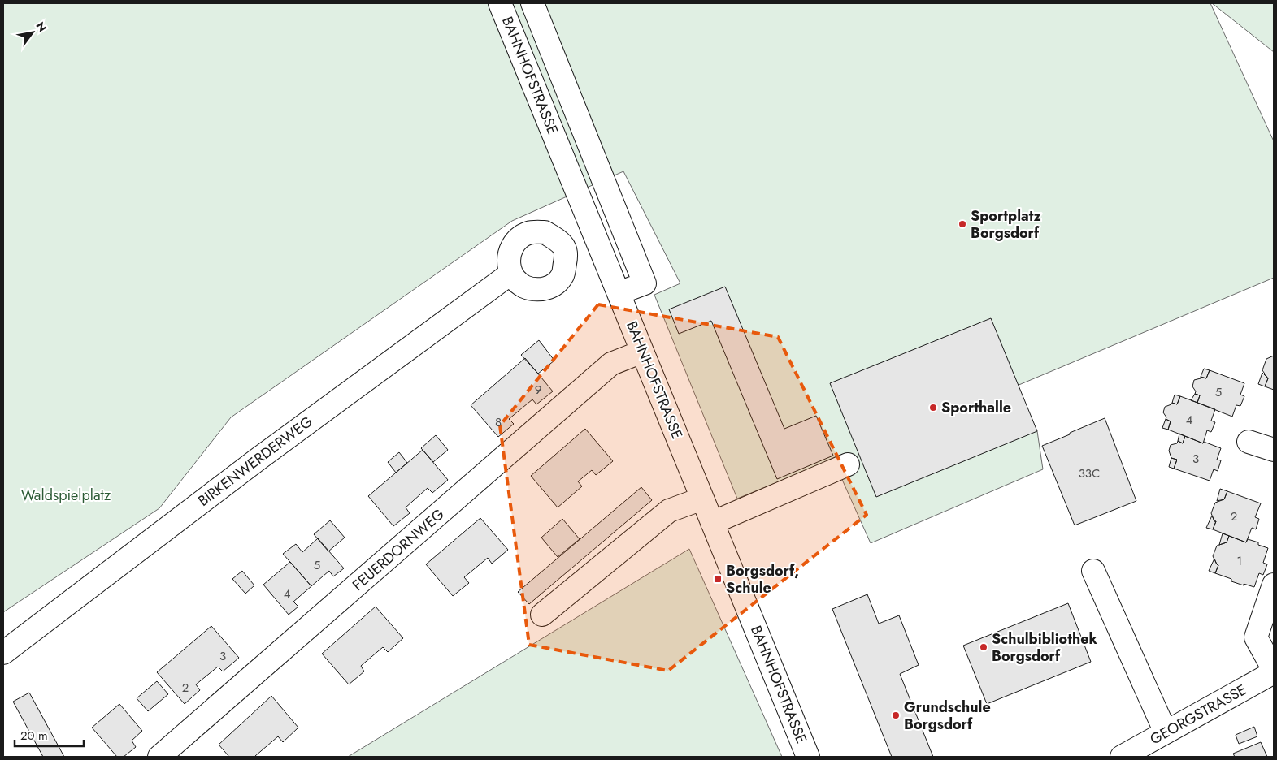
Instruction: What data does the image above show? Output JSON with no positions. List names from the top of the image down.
{
  "streets": {
    "street": [
      "BAHNHOFSTRASSE",
      "BIRKENWERDERWEG",
      "FEUERDORNWEG",
      "GEORGSTRASSE"
    ]
  },
  "crossings": [
    ["BAHNHOFSTRASSE", "FEUERDORNWEG"]
  ],
  "parks": ["Waldspielplatz"],
  "places": {
    "other": [
      "Sportplatz Borgsdorf",
      "Sporthalle",
      "Schulbibliothek Borgsdorf",
      "Grundschule Borgsdorf"
    ],
    "transit": ["Borgsdorf, Schule"]
  },
  "house_numbers": [
    "9",
    "5",
    "4",
    "8",
    "3",
    "33C",
    "2",
    "1",
    "5",
    "4",
    "3",
    "2"
  ],
  "scale_bar": "20 m",
  "north": "top right"
}
